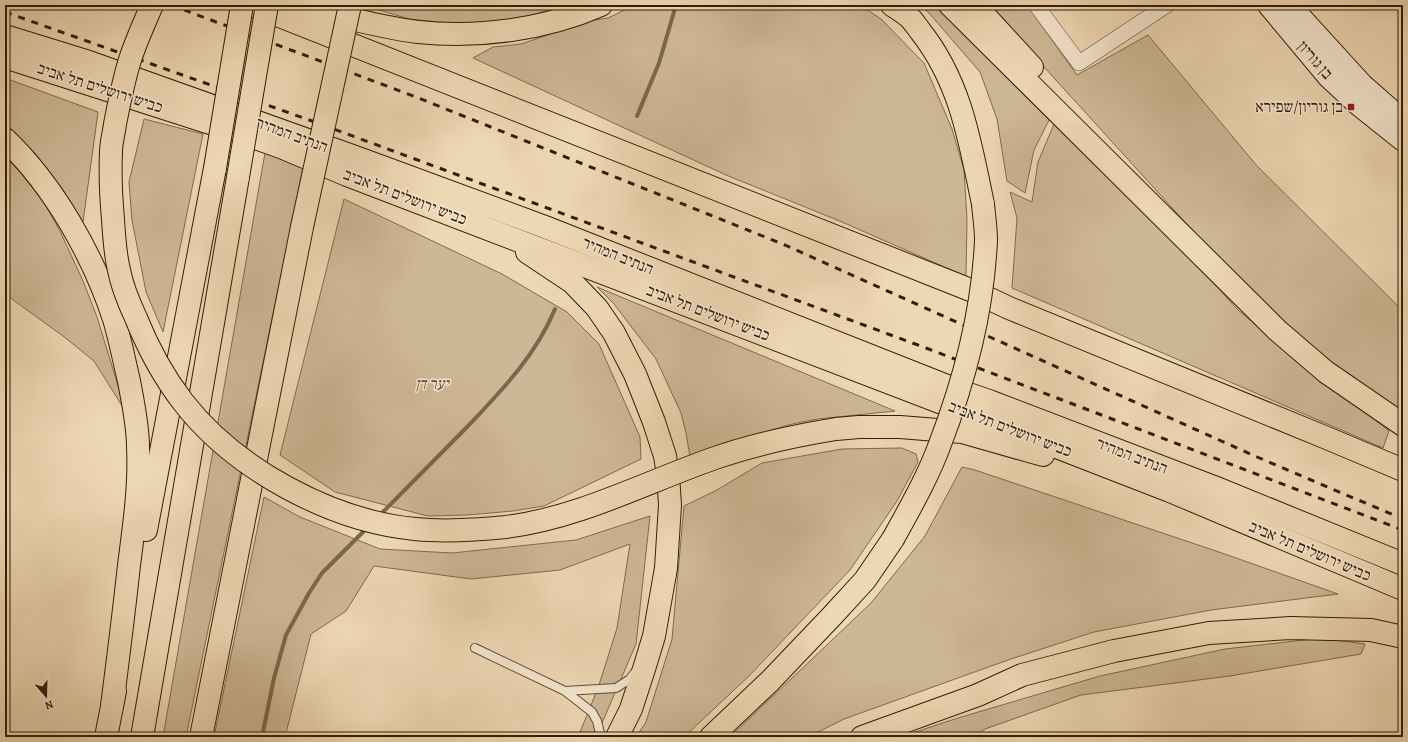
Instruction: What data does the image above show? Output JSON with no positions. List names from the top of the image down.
{
  "streets": {
    "highway": ["כביש ירושלים תל אביב", "הנתיב המהיר"],
    "street": ["בן גוריון"]
  },
  "crossings": [
    ["כביש ירושלים תל אביב", "הנתיב המהיר"]
  ],
  "parks": ["יער דן"],
  "places": {
    "transit": ["בן גוריון/שפירא"]
  },
  "north": "bottom"
}
